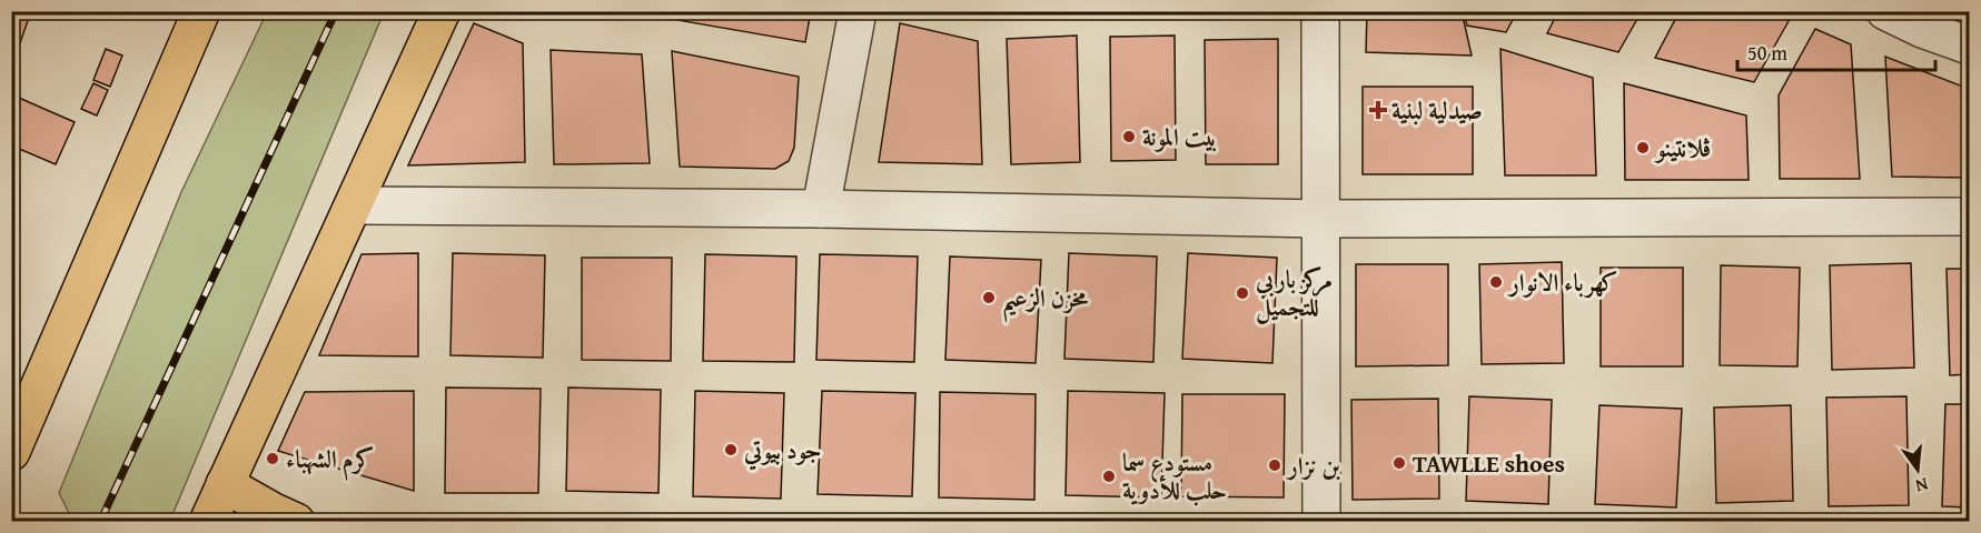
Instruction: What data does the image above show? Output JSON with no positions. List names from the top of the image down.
{
  "places": {
    "health": ["صيدلية لبنية"],
    "other": [
      "بيت المونة",
      "ڤلانتينو",
      "كهرباء الانوار",
      "مركز باربي للتجميل",
      "مخزن الزعيم",
      "جود بيوتي",
      "كرم الشهباء",
      "TAWLLE shoes",
      "بن نزار",
      "مستودع سما حلب للأدوية"
    ]
  },
  "scale_bar": "50 m",
  "north": "bottom"
}
